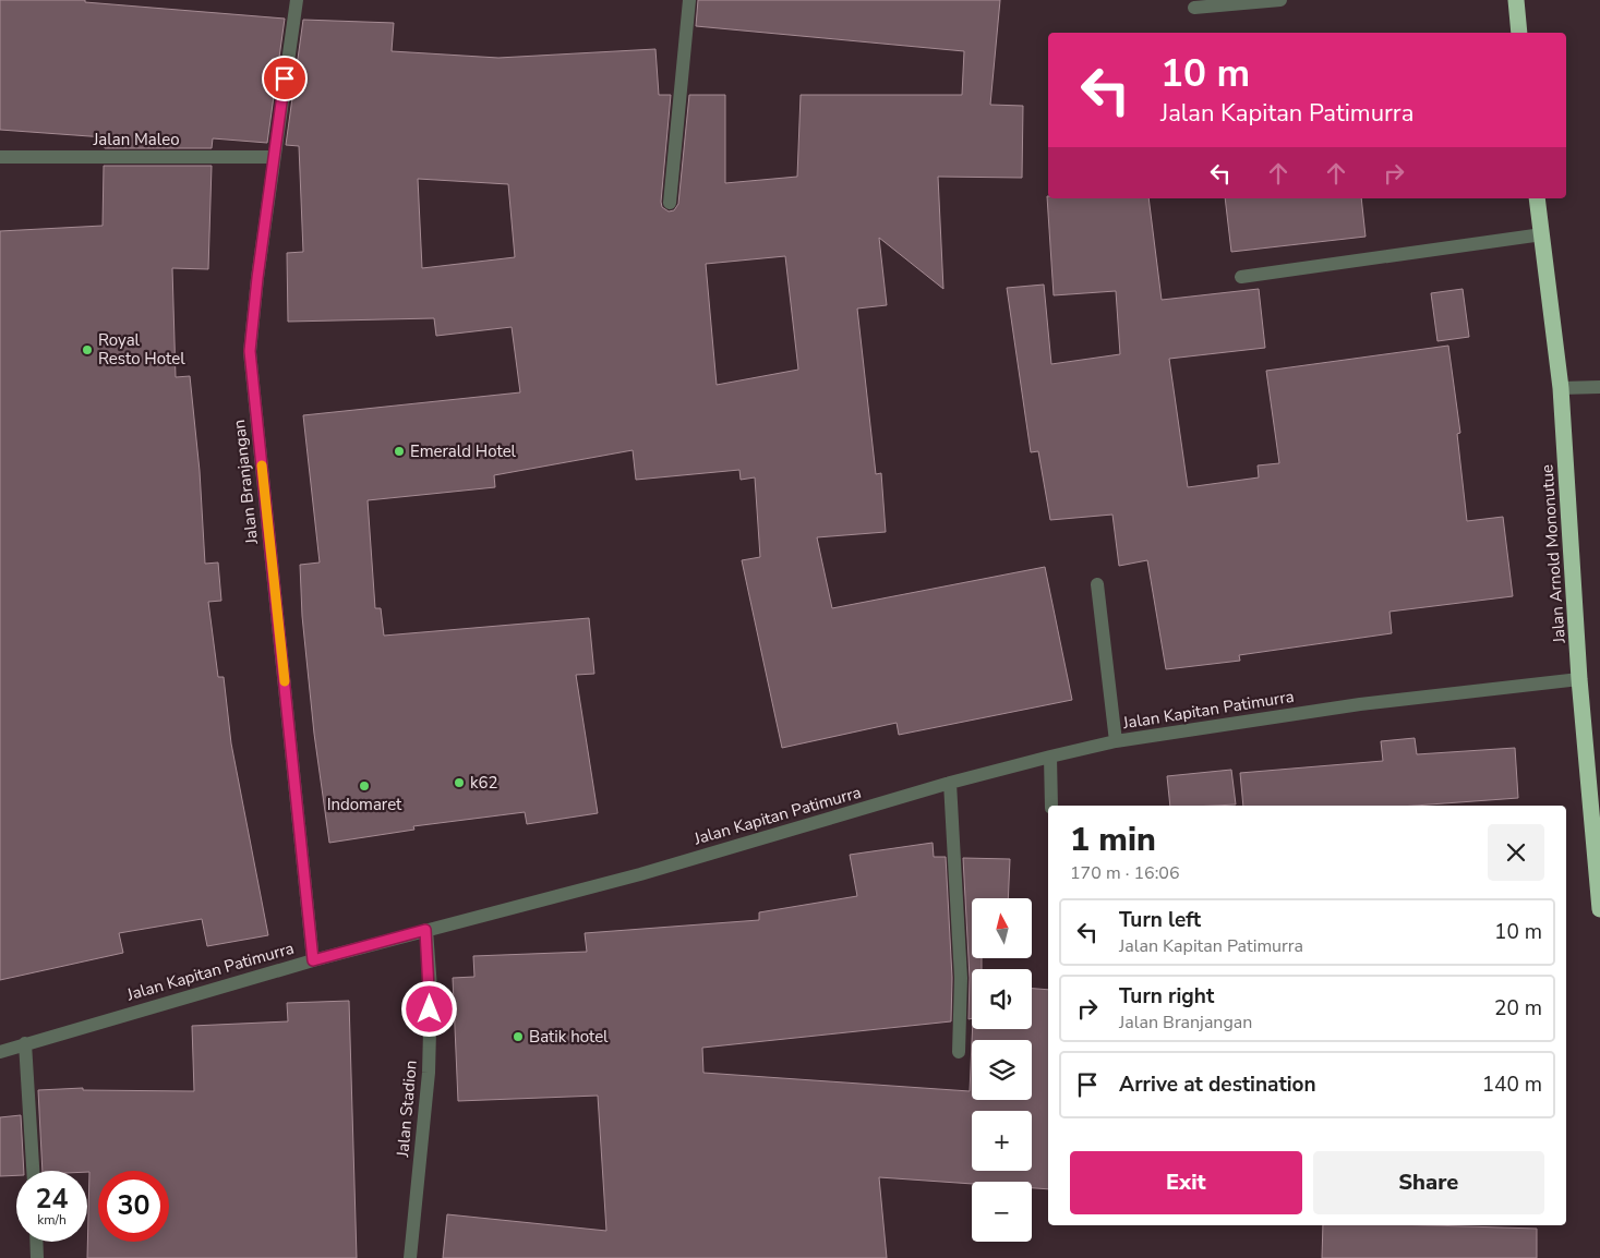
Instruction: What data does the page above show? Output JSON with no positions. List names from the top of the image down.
{
  "streets": {
    "highway": ["Jalan Arnold Mononutue"],
    "street": [
      "Jalan Maleo",
      "Jalan Branjangan",
      "Jalan Kapitan Patimurra",
      "Jalan Stadion"
    ]
  },
  "crossings": [
    ["Jalan Maleo", "Jalan Branjangan"],
    ["Jalan Branjangan", "Jalan Kapitan Patimurra"],
    ["Jalan Arnold Mononutue", "Jalan Kapitan Patimurra"],
    ["Jalan Kapitan Patimurra", "Jalan Stadion"]
  ],
  "places": [
    "Royal Resto Hotel",
    "Emerald Hotel",
    "k62",
    "Indomaret",
    "Batik hotel"
  ],
  "north": "top",
  "page": {
    "turn": ["10 m", "Jalan Kapitan Patimurra"],
    "heading": ["1 min", "170 m · 16:06"],
    "map_buttons": ["+", "−"],
    "list": [
      {
        "name": "Turn left",
        "note": "Jalan Kapitan Patimurra",
        "value": "10 m"
      },
      {
        "name": "Turn right",
        "note": "Jalan Branjangan",
        "value": "20 m"
      },
      {
        "name": "Arrive at destination",
        "value": "140 m"
      }
    ],
    "buttons": ["Exit", "Share"],
    "speed": "24 km/h",
    "limit": "30"
  }
}
